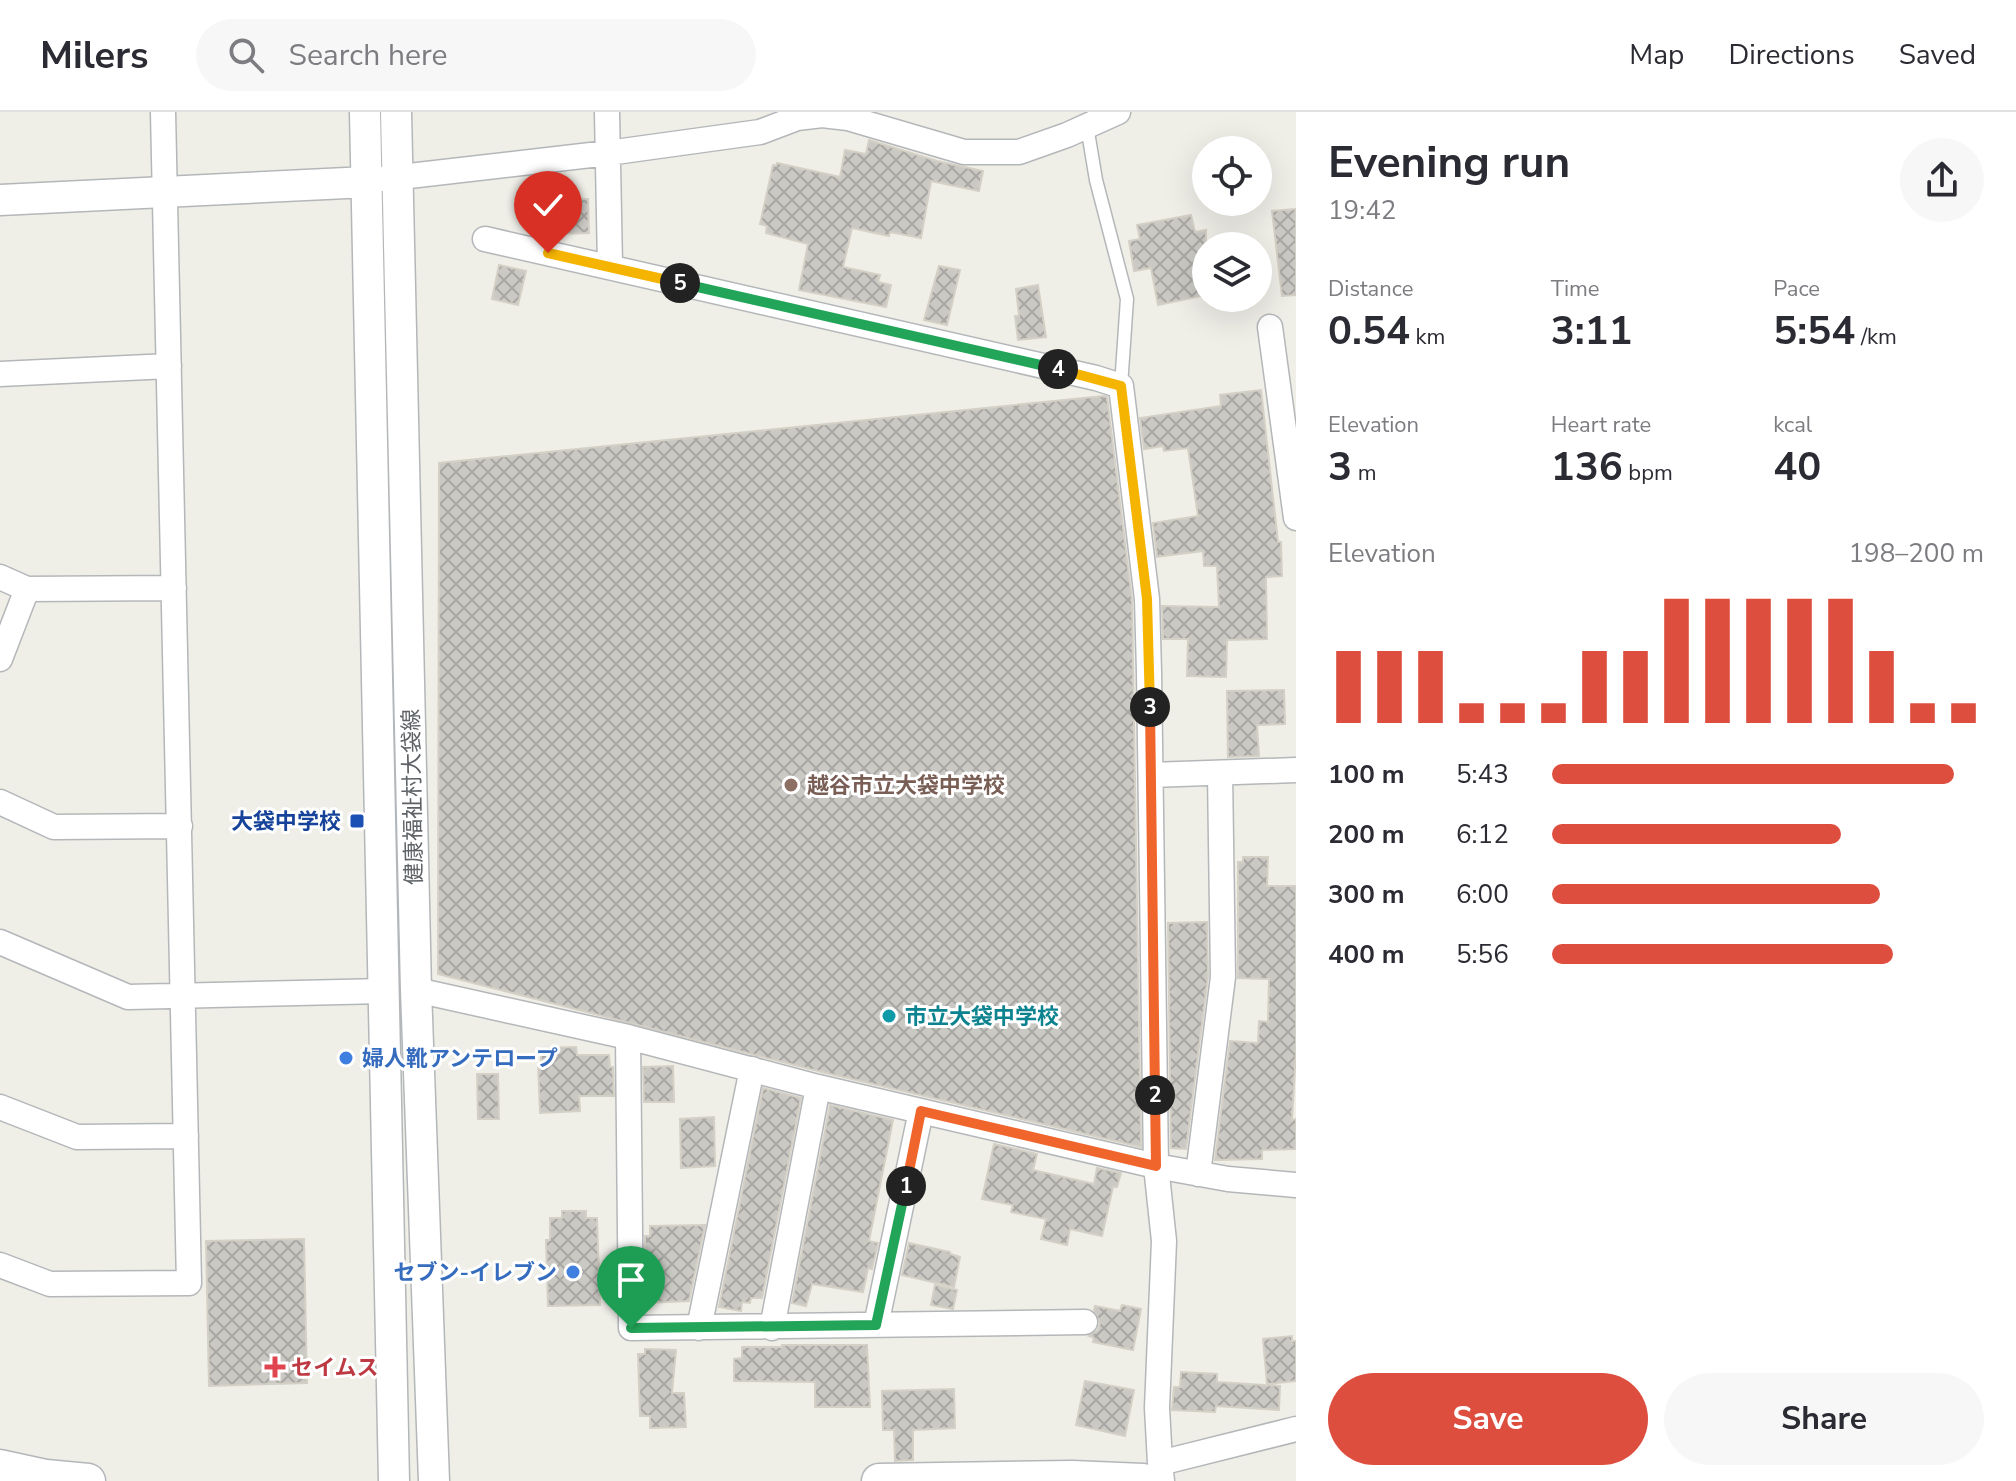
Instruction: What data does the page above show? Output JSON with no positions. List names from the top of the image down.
{
  "streets": {
    "street": ["健康福祉村大袋線"]
  },
  "places": {
    "other": [
      "越谷市立大袋中学校",
      "市立大袋中学校",
      "婦人靴アンテロープ",
      "セブン-イレブン"
    ],
    "transit": ["大袋中学校"],
    "health": ["セイムス"]
  },
  "page": {
    "header": "Milers",
    "search": "Search here",
    "nav": ["Map", "Directions", "Saved"],
    "heading": ["Evening run", "19:42"],
    "stats": [
      ["Distance", "0.54 km"],
      ["Time", "3:11"],
      ["Pace", "5:54 /km"],
      ["Elevation", "3 m"],
      ["Heart rate", "136 bpm"],
      ["kcal", "40"]
    ],
    "pins": [
      "5",
      "4",
      "3",
      "2",
      "1"
    ],
    "chart": ["Elevation", "198–200 m"],
    "list": [
      {
        "name": "100 m",
        "note": "5:43"
      },
      {
        "name": "200 m",
        "note": "6:12"
      },
      {
        "name": "300 m",
        "note": "6:00"
      },
      {
        "name": "400 m",
        "note": "5:56"
      }
    ],
    "buttons": ["Save", "Share"]
  }
}
